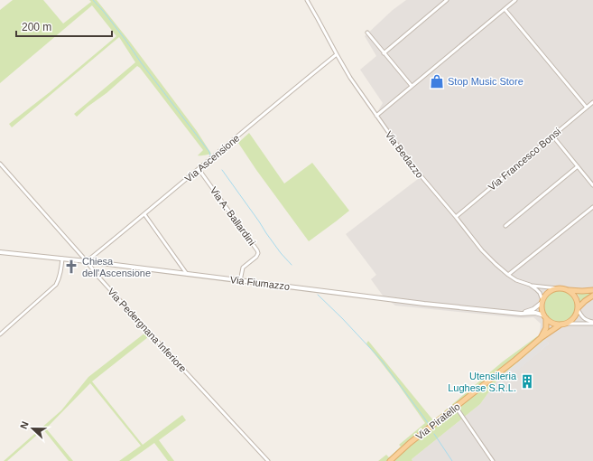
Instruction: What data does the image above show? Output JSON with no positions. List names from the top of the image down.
{
  "streets": {
    "main road": ["Via Piratello"],
    "street": [
      "Via Bedazzo",
      "Via Ascensione",
      "Via Francesco Bonsi",
      "Via A. Ballardini",
      "Via Fiumazzo",
      "Via Pedergnana Inferiore"
    ]
  },
  "crossings": [
    ["Via Bedazzo", "Via Ascensione"],
    ["Via Bedazzo", "Via Francesco Bonsi"],
    ["Via Bedazzo", "Via Fiumazzo"],
    ["Via Bedazzo", "Via Piratello"],
    ["Via Ascensione", "Via A. Ballardini"],
    ["Via Ascensione", "Via Fiumazzo"],
    ["Via Ascensione", "Via Pedergnana Inferiore"],
    ["Via A. Ballardini", "Via Fiumazzo"],
    ["Via Fiumazzo", "Via Pedergnana Inferiore"],
    ["Via Fiumazzo", "Via Piratello"]
  ],
  "places": {
    "shop": ["Stop Music Store"],
    "church": ["Chiesa dell'Ascensione"],
    "building": ["Utensileria Lughese S.R.L."]
  },
  "scale_bar": "200 m",
  "north": "left"
}
